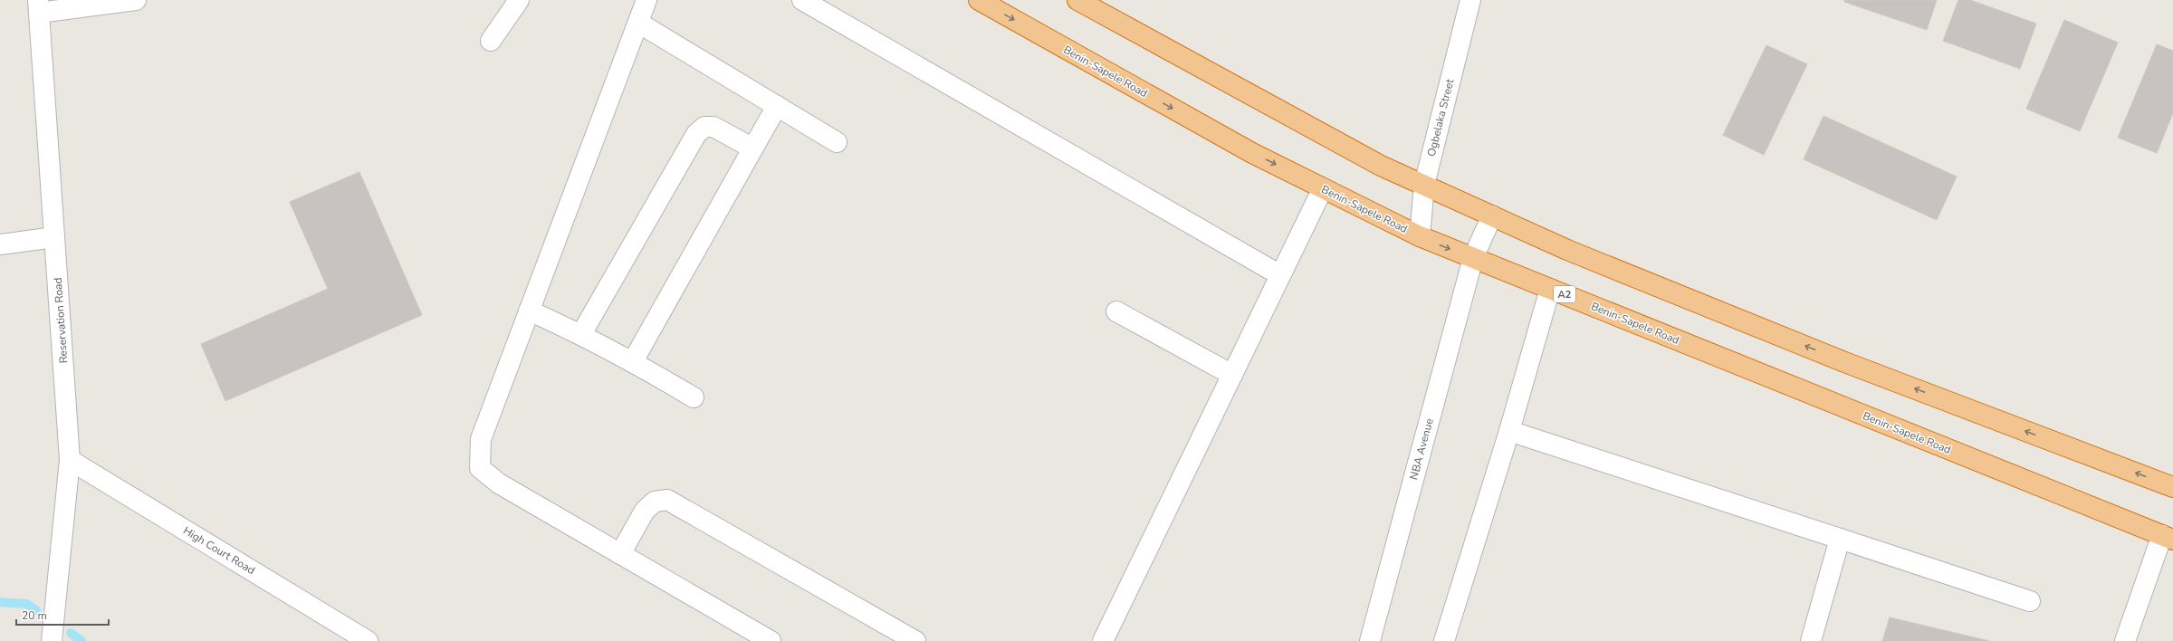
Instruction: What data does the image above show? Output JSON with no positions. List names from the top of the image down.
{
  "streets": {
    "highway": ["Benin-Sapele Road", "A2"],
    "street": [
      "Ogbelaka Street",
      "Reservation Road",
      "NBA Avenue",
      "High Court Road"
    ]
  },
  "crossings": [
    ["Benin-Sapele Road", "Ogbelaka Street"],
    ["Benin-Sapele Road", "NBA Avenue"],
    ["Reservation Road", "High Court Road"]
  ],
  "scale_bar": "20 m"
}
